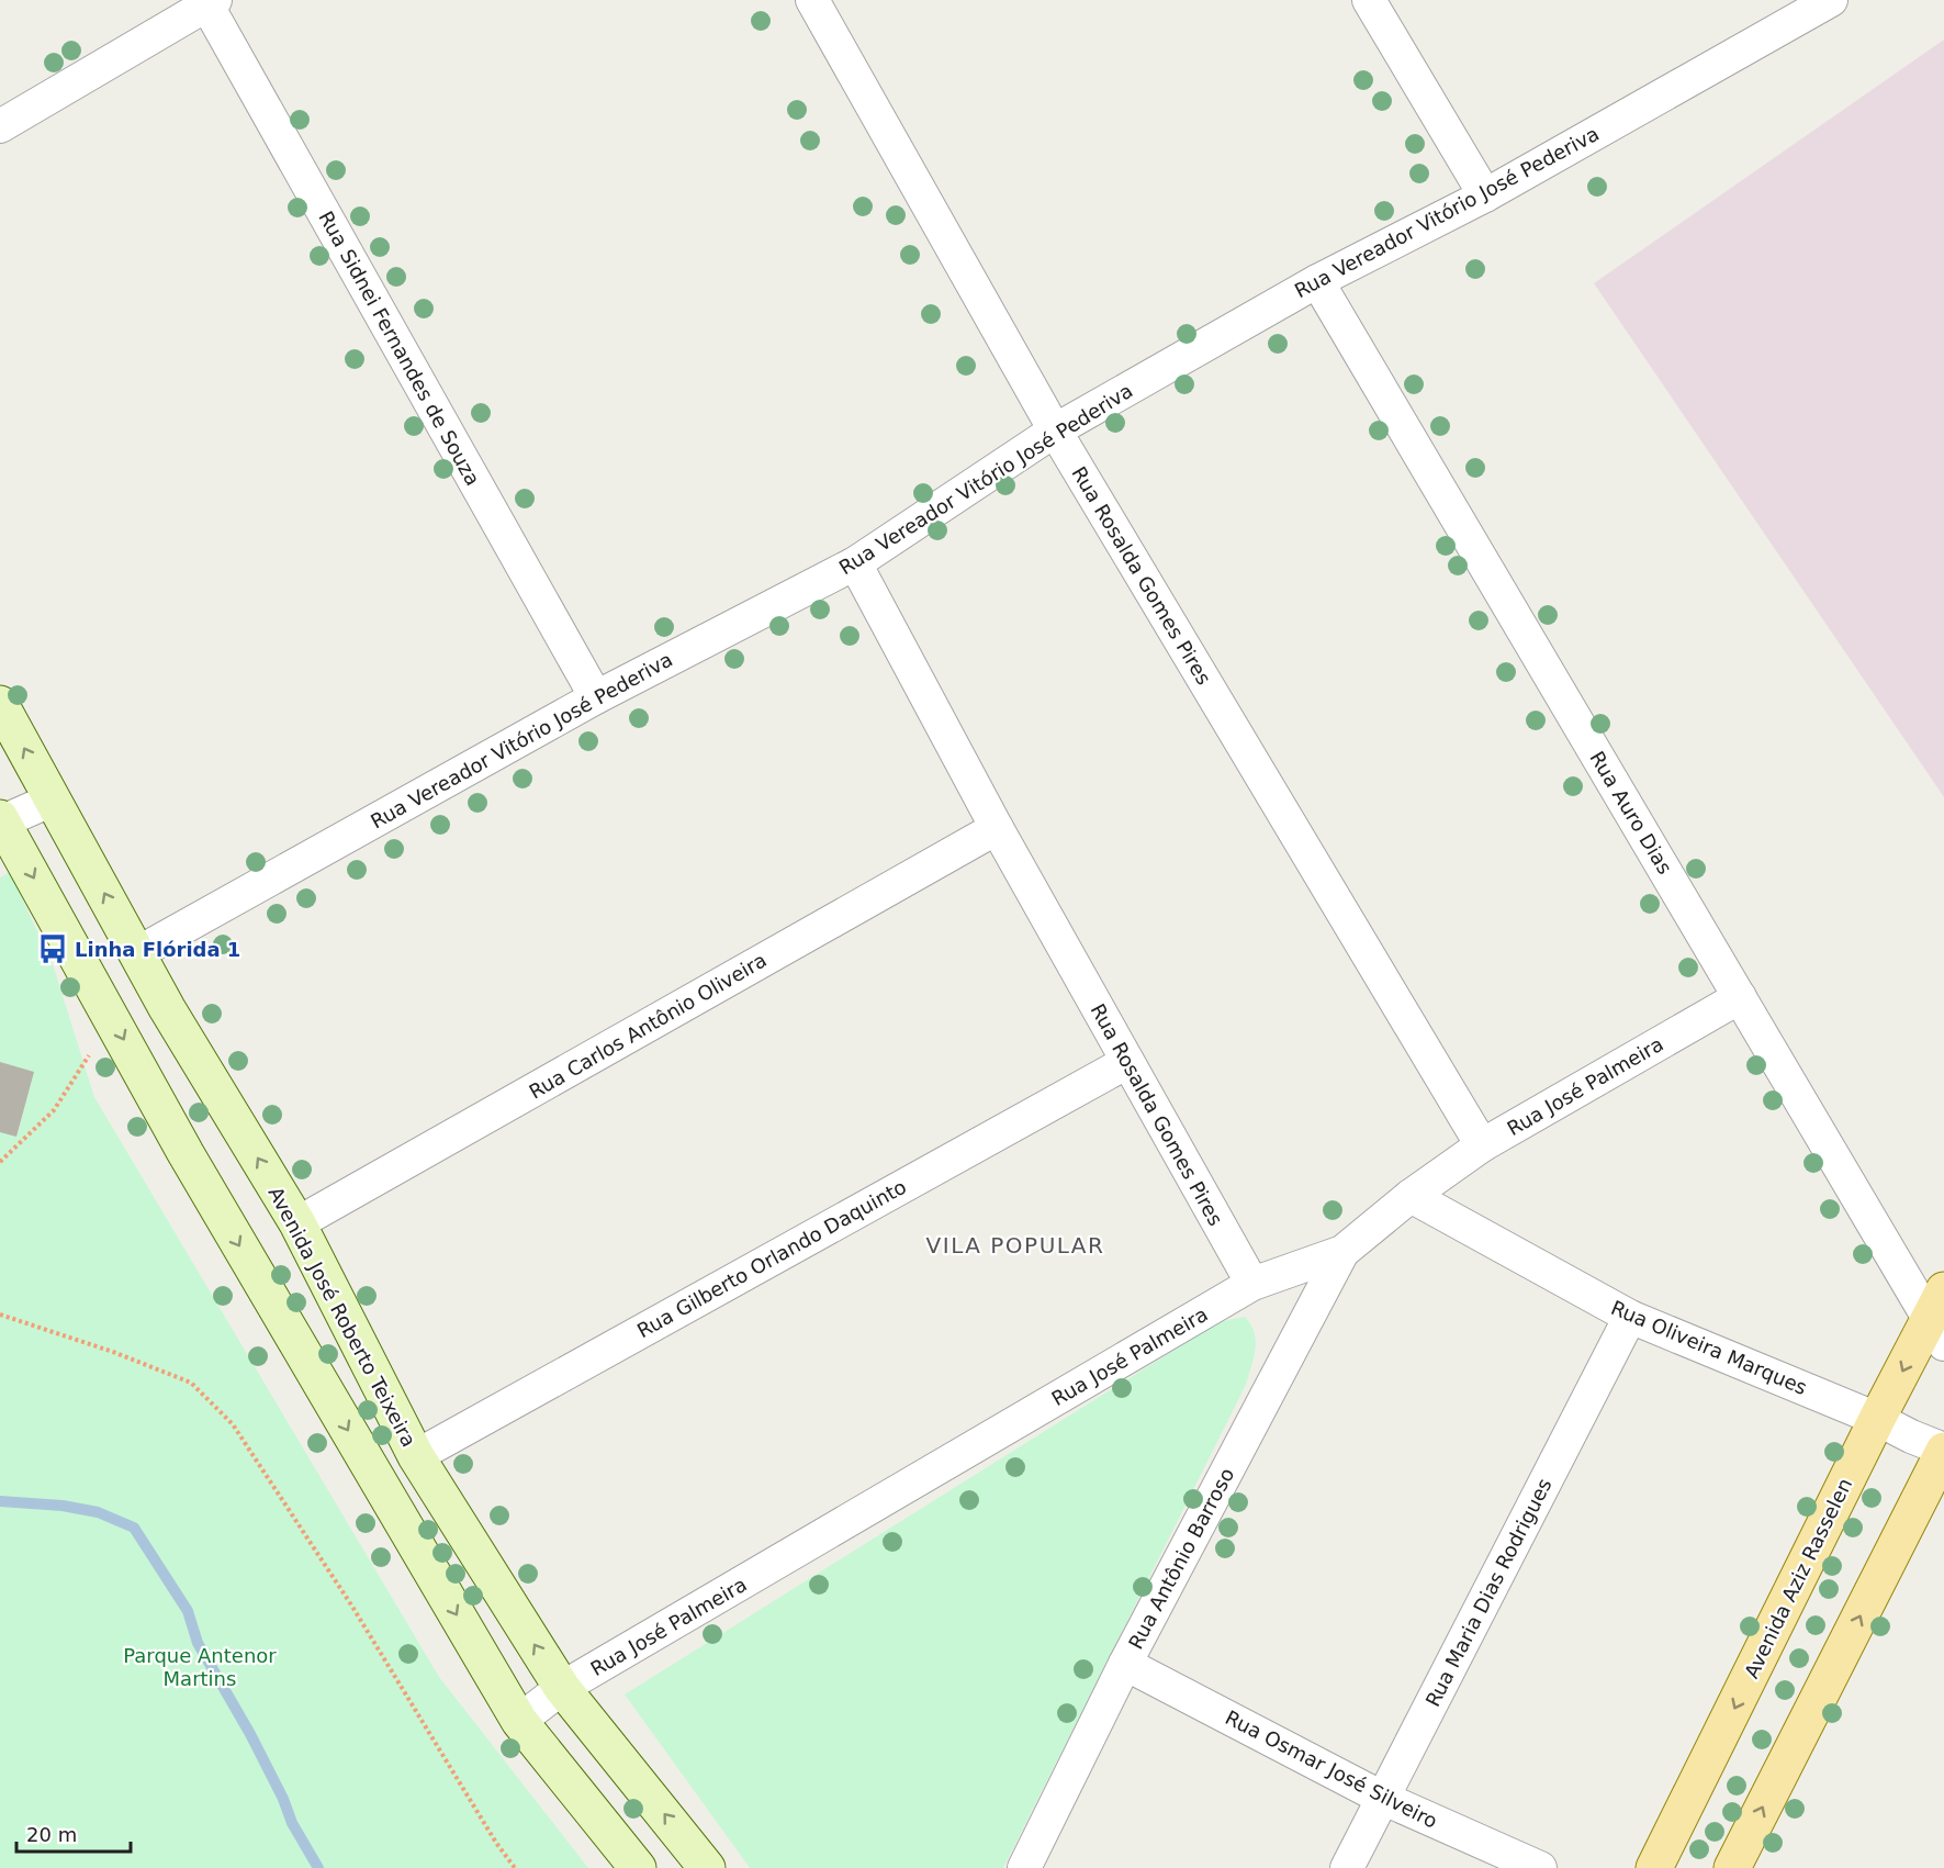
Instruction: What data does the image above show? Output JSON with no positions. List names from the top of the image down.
{
  "streets": {
    "main road": ["Avenida Aziz Rasselen"],
    "street": [
      "Rua Vereador Vitório José Pederiva",
      "Rua Sidnei Fernandes de Souza",
      "Rua Rosalda Gomes Pires",
      "Rua Auro Dias",
      "Rua Carlos Antônio Oliveira",
      "Rua José Palmeira",
      "Rua Gilberto Orlando Daquinto",
      "Avenida José Roberto Teixeira",
      "Rua Oliveira Marques",
      "Rua Antônio Barroso",
      "Rua Maria Dias Rodrigues",
      "Rua Osmar José Silveiro"
    ]
  },
  "crossings": [
    ["Rua Vereador Vitório José Pederiva", "Rua Sidnei Fernandes de Souza"],
    ["Rua Vereador Vitório José Pederiva", "Rua Rosalda Gomes Pires"],
    ["Rua Vereador Vitório José Pederiva", "Rua Auro Dias"],
    ["Rua Vereador Vitório José Pederiva", "Avenida José Roberto Teixeira"],
    ["Rua Rosalda Gomes Pires", "Rua Carlos Antônio Oliveira"],
    ["Rua Rosalda Gomes Pires", "Rua José Palmeira"],
    ["Rua Rosalda Gomes Pires", "Rua Gilberto Orlando Daquinto"],
    ["Rua Auro Dias", "Rua José Palmeira"],
    ["Rua Auro Dias", "Avenida Aziz Rasselen"],
    ["Rua Carlos Antônio Oliveira", "Avenida José Roberto Teixeira"],
    ["Rua José Palmeira", "Avenida José Roberto Teixeira"],
    ["Rua José Palmeira", "Rua Oliveira Marques"],
    ["Rua José Palmeira", "Rua Antônio Barroso"],
    ["Rua Gilberto Orlando Daquinto", "Avenida José Roberto Teixeira"],
    ["Rua Oliveira Marques", "Avenida Aziz Rasselen"],
    ["Rua Oliveira Marques", "Rua Maria Dias Rodrigues"],
    ["Rua Antônio Barroso", "Rua Osmar José Silveiro"],
    ["Rua Maria Dias Rodrigues", "Rua Osmar José Silveiro"]
  ],
  "districts": ["VILA POPULAR"],
  "parks": ["Parque Antenor Martins"],
  "places": {
    "bus stop": ["Linha Flórida 1"]
  },
  "scale_bar": "20 m"
}
